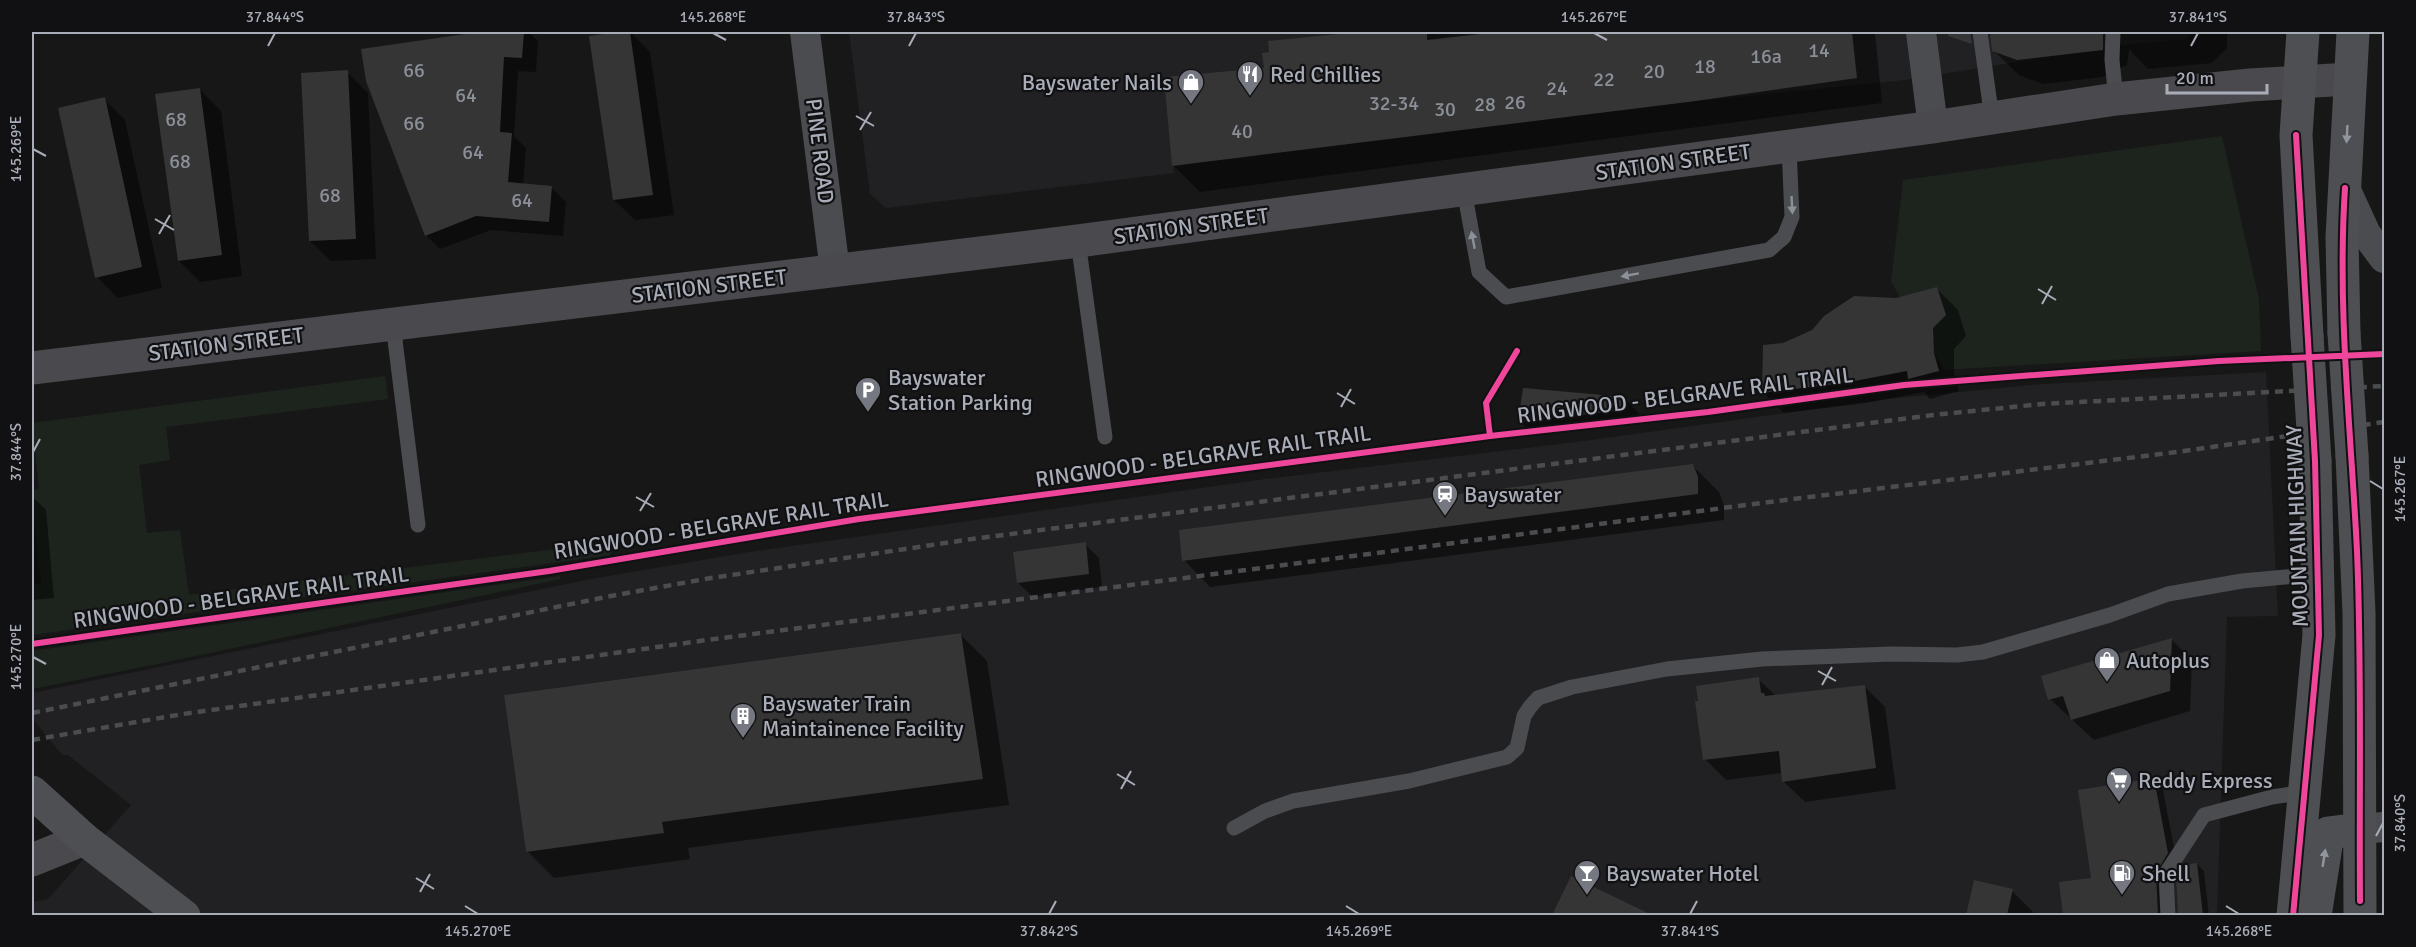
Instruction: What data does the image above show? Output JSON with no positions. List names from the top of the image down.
{
  "streets": {
    "main road": ["STATION STREET", "MOUNTAIN HIGHWAY"],
    "street": ["PINE ROAD"],
    "cycle path": ["RINGWOOD - BELGRAVE RAIL TRAIL"]
  },
  "crossings": [
    ["PINE ROAD", "STATION STREET"],
    ["STATION STREET", "MOUNTAIN HIGHWAY"]
  ],
  "places": {
    "restaurant": ["Red Chillies"],
    "shop": ["Bayswater Nails", "Autoplus"],
    "parking": ["Bayswater Station Parking"],
    "station": ["Bayswater"],
    "building": ["Bayswater Train Maintainence Facility"],
    "supermarket": ["Reddy Express"],
    "bar": ["Bayswater Hotel"],
    "fuel station": ["Shell"]
  },
  "house_numbers": [
    "14",
    "16a",
    "18",
    "66",
    "20",
    "22",
    "24",
    "64",
    "26",
    "32-34",
    "28",
    "30",
    "68",
    "66",
    "40",
    "64",
    "68",
    "68",
    "64"
  ],
  "scale_bar": "20 m",
  "coordinates": [
    "37.844°S",
    "145.268°E",
    "37.843°S",
    "145.267°E",
    "37.841°S",
    "145.269°E",
    "145.270°E",
    "37.840°S",
    "37.842°S"
  ]
}
